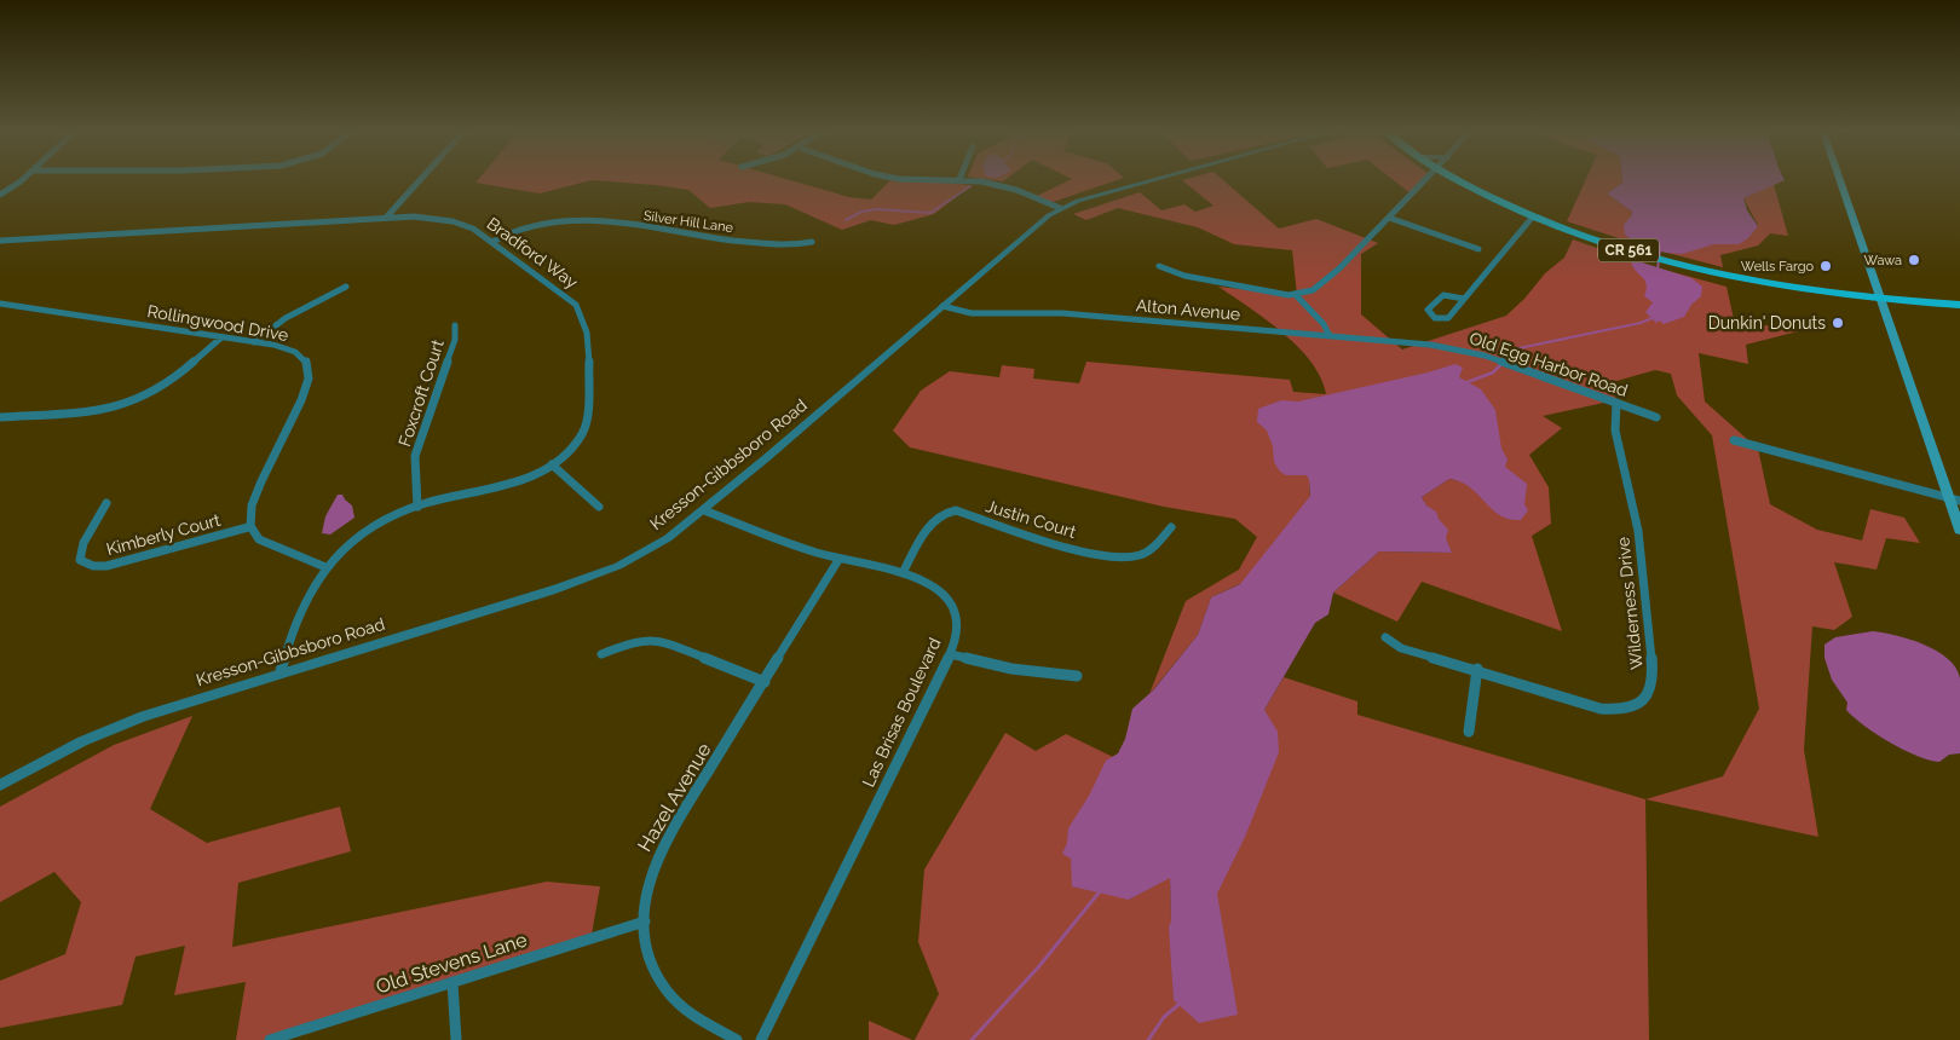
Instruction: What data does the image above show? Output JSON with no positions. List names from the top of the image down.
{
  "streets": {
    "main road": ["CR 561"],
    "street": [
      "Silver Hill Lane",
      "Bradford Way",
      "Alton Avenue",
      "Rollingwood Drive",
      "Old Egg Harbor Road",
      "Foxcroft Court",
      "Kresson-Gibbsboro Road",
      "Justin Court",
      "Kimberly Court",
      "Wilderness Drive",
      "Las Brisas Boulevard",
      "Hazel Avenue",
      "Old Stevens Lane"
    ]
  },
  "crossings": [
    ["Silver Hill Lane", "Bradford Way"],
    ["Bradford Way", "Foxcroft Court"],
    ["Bradford Way", "Kresson-Gibbsboro Road"],
    ["Alton Avenue", "Old Egg Harbor Road"],
    ["Alton Avenue", "Kresson-Gibbsboro Road"],
    ["Rollingwood Drive", "Kimberly Court"],
    ["Old Egg Harbor Road", "Wilderness Drive"],
    ["Kresson-Gibbsboro Road", "Las Brisas Boulevard"],
    ["Justin Court", "Las Brisas Boulevard"],
    ["Las Brisas Boulevard", "Hazel Avenue"],
    ["Hazel Avenue", "Old Stevens Lane"]
  ],
  "places": ["Wawa", "Wells Fargo", "Dunkin' Donuts"]
}
